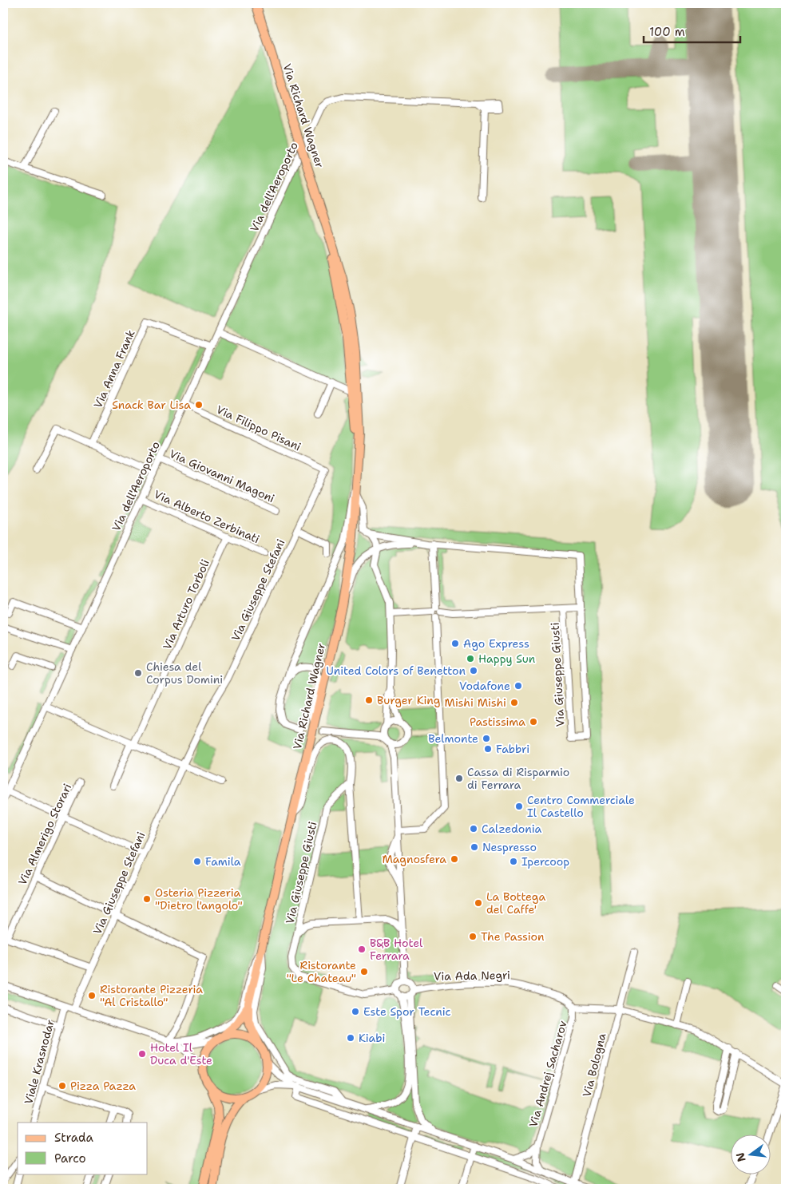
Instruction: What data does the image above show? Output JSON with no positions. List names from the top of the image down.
{
  "streets": {
    "main road": ["Via Richard Wagner"],
    "street": [
      "Via dell'Aeroporto",
      "Via Anna Frank",
      "Via Filippo Pisani",
      "Via Giovanni Magoni",
      "Via Alberto Zerbinati",
      "Via Giuseppe Stefani",
      "Via Arturo Torboli",
      "Via Giuseppe Giusti",
      "Via Almerigo Storari",
      "Via Ada Negri",
      "Viale Krasnodar",
      "Via Bologna",
      "Via Andrej Sacharov"
    ]
  },
  "crossings": [
    ["Via Richard Wagner", "Via Giuseppe Giusti"],
    ["Via dell'Aeroporto", "Via Anna Frank"],
    ["Via dell'Aeroporto", "Via Filippo Pisani"],
    ["Via dell'Aeroporto", "Via Giovanni Magoni"],
    ["Via dell'Aeroporto", "Via Alberto Zerbinati"],
    ["Via Filippo Pisani", "Via Giuseppe Stefani"],
    ["Via Alberto Zerbinati", "Via Arturo Torboli"],
    ["Via Ada Negri", "Via Andrej Sacharov"]
  ],
  "places": [
    "Snack Bar Lisa",
    "Ago Express",
    "Happy Sun",
    "United Colors of Benetton",
    "Chiesa del Corpus Domini",
    "Vodafone",
    "Burger King",
    "Mishi Mishi",
    "Pastissima",
    "Belmonte",
    "Fabbri",
    "Cassa di Risparmio di Ferrara",
    "Centro Commerciale Il Castello",
    "Calzedonia",
    "Nespresso",
    "Magnosfera",
    "Famila",
    "Ipercoop",
    "Osteria Pizzeria \"Dietro l'angolo\"",
    "La Bottega del Caffe'",
    "The Passion",
    "B&B Hotel Ferrara",
    "Ristorante \"Le Chateau\"",
    "Ristorante Pizzeria \"Al Cristallo\"",
    "Este Spor Tecnic",
    "Kiabi",
    "Hotel Il Duca d'Este",
    "Pizza Pazza"
  ],
  "legend": ["Strada", "Parco"],
  "scale_bar": "100 m",
  "north": "left"
}
